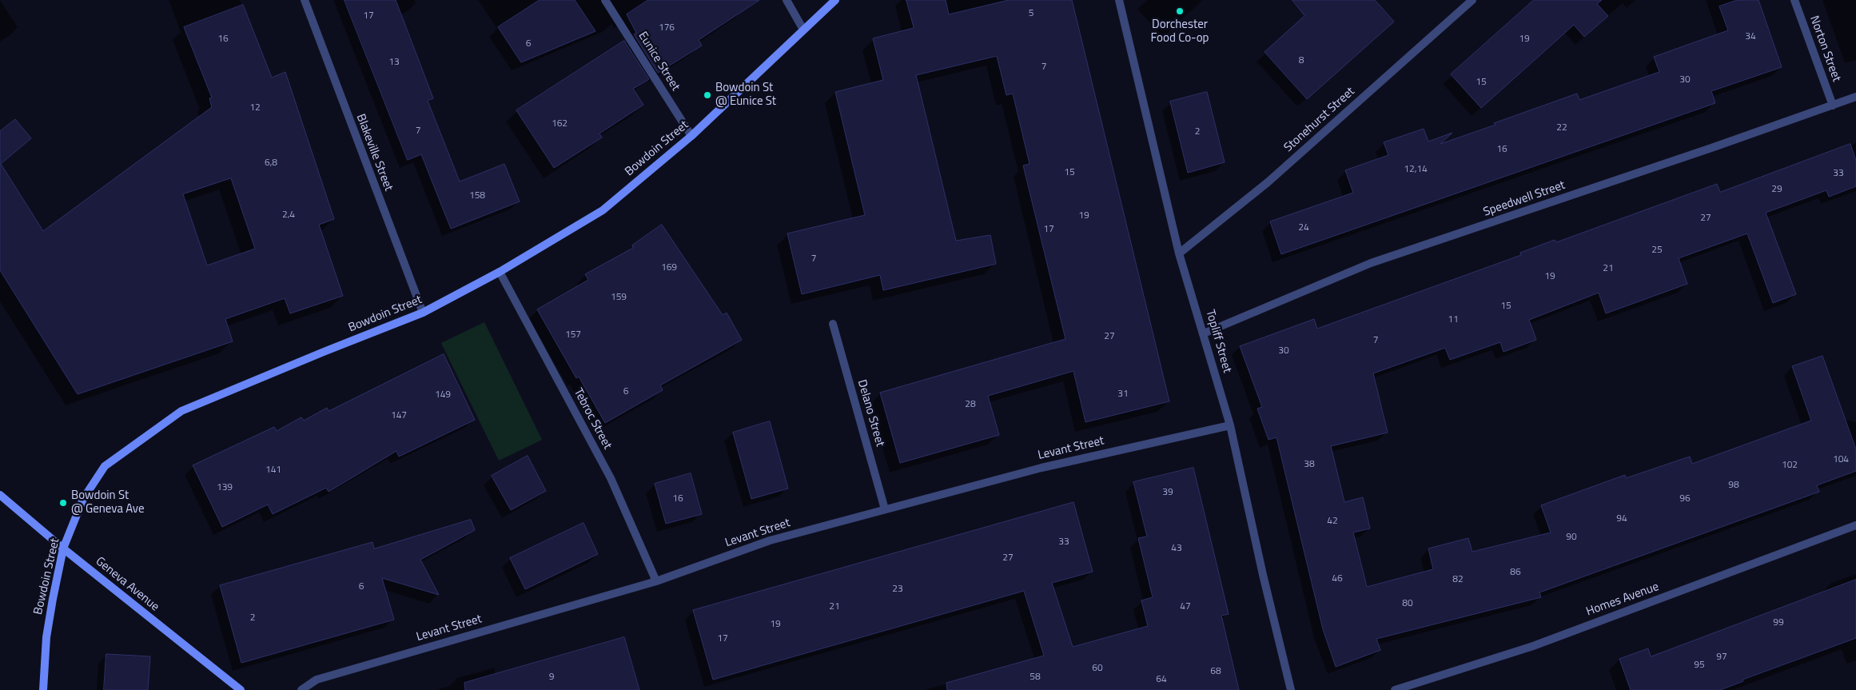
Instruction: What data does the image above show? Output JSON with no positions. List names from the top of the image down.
{
  "streets": {
    "main road": ["Bowdoin Street", "Geneva Avenue"],
    "street": [
      "Norton Street",
      "Eunice Street",
      "Stonehurst Street",
      "Blakeville Street",
      "Speedwell Street",
      "Topliff Street",
      "Delano Street",
      "Tebroc Street",
      "Levant Street",
      "Homes Avenue"
    ]
  },
  "crossings": [
    ["Norton Street", "Speedwell Street"],
    ["Eunice Street", "Bowdoin Street"],
    ["Stonehurst Street", "Topliff Street"],
    ["Bowdoin Street", "Blakeville Street"],
    ["Bowdoin Street", "Tebroc Street"],
    ["Bowdoin Street", "Geneva Avenue"],
    ["Speedwell Street", "Topliff Street"],
    ["Topliff Street", "Levant Street"],
    ["Delano Street", "Levant Street"],
    ["Tebroc Street", "Levant Street"]
  ],
  "places": ["Dorchester Food Co-op", "Bowdoin St @ Eunice St", "Bowdoin St @ Geneva Ave"],
  "house_numbers": [
    "5",
    "17",
    "176",
    "34",
    "16",
    "19",
    "6",
    "8",
    "13",
    "7",
    "30",
    "15",
    "12",
    "162",
    "22",
    "7",
    "2",
    "16",
    "6,8",
    "12,14",
    "15",
    "33",
    "29",
    "158",
    "2,4",
    "19",
    "27",
    "24",
    "17",
    "25",
    "7",
    "169",
    "21",
    "19",
    "159",
    "15",
    "11",
    "157",
    "27",
    "7",
    "30",
    "6",
    "31",
    "149",
    "28",
    "147",
    "104",
    "38",
    "102",
    "141",
    "98",
    "139",
    "39",
    "16",
    "96",
    "94",
    "42",
    "90",
    "33",
    "43",
    "27",
    "86",
    "46",
    "82",
    "6",
    "23",
    "80",
    "21",
    "47",
    "2",
    "99",
    "19",
    "17",
    "97",
    "95",
    "60",
    "68",
    "9",
    "58",
    "64"
  ]
}
